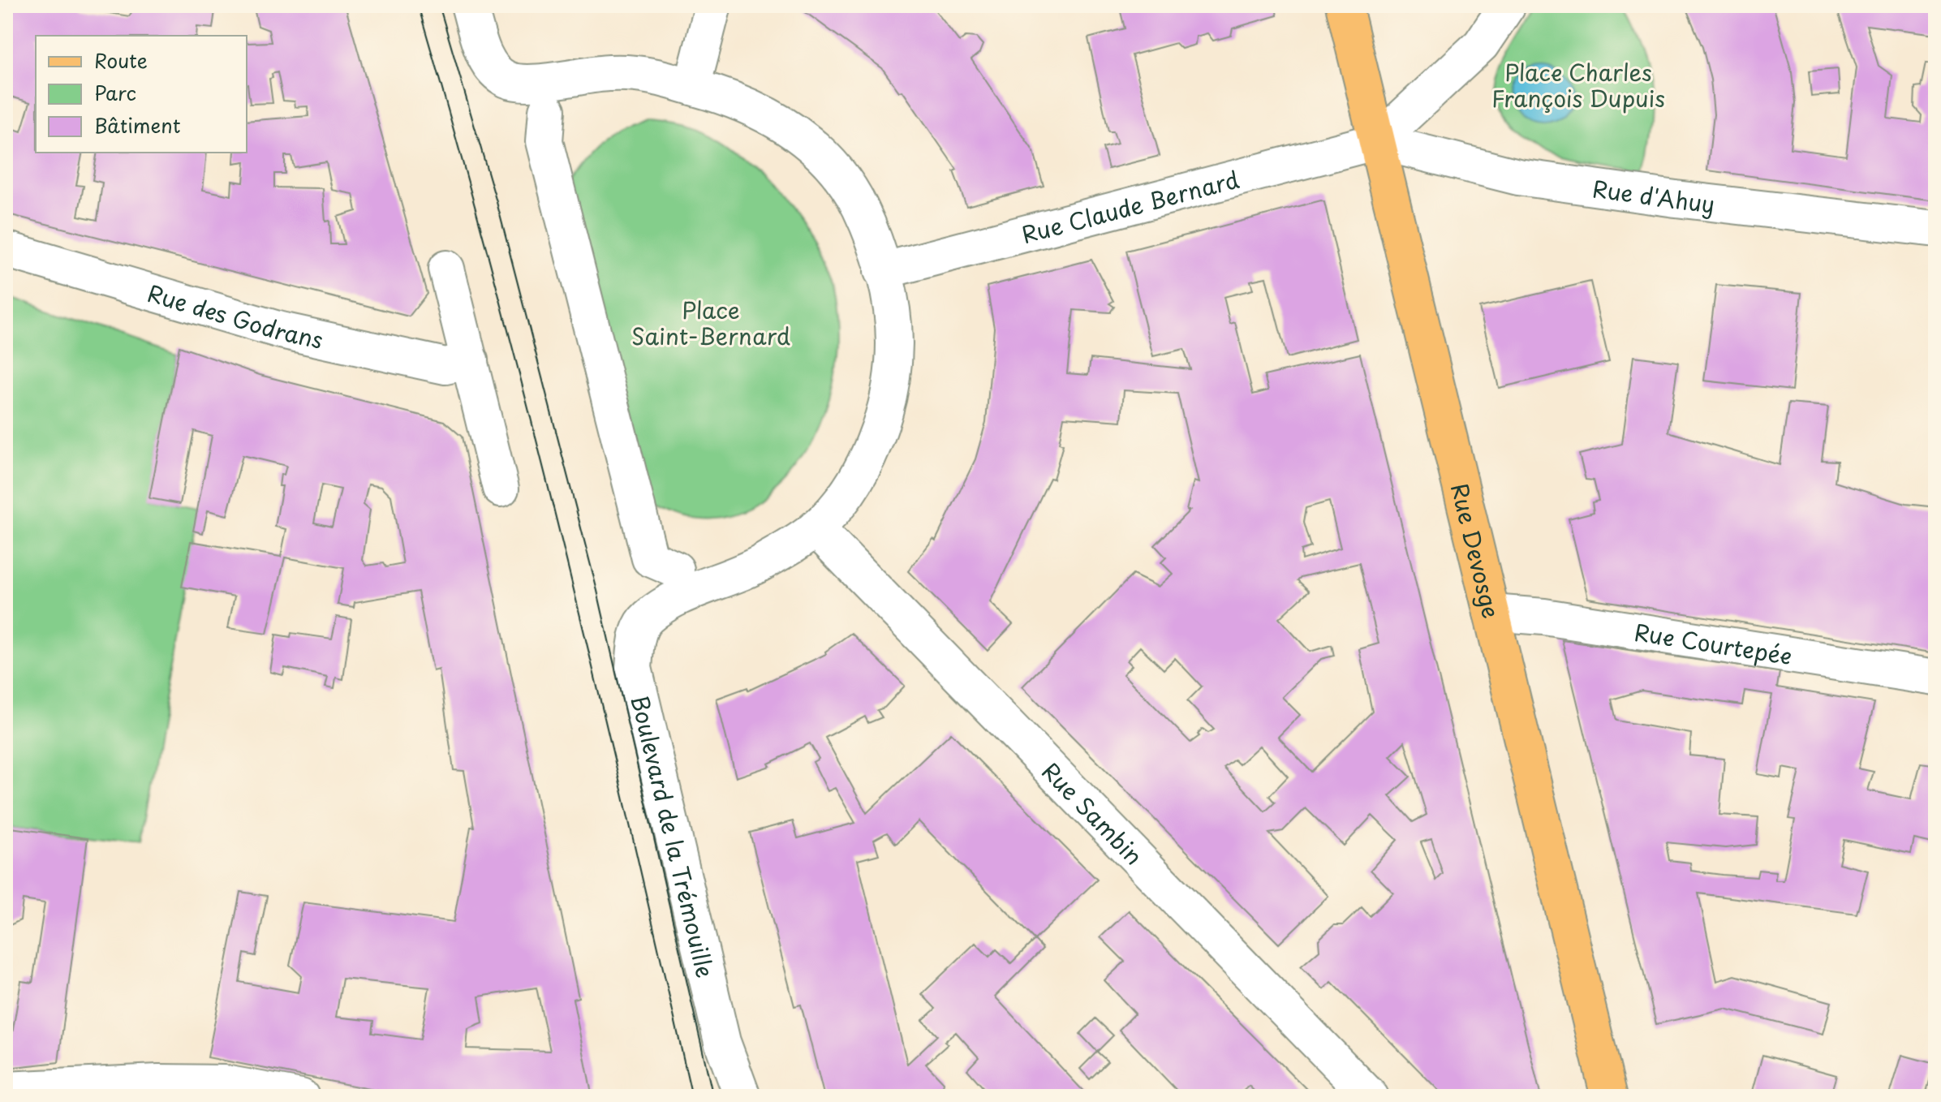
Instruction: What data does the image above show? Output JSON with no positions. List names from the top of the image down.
{
  "streets": {
    "main road": ["Rue Devosge"],
    "street": [
      "Rue d'Ahuy",
      "Rue Claude Bernard",
      "Rue des Godrans",
      "Rue Courtepée",
      "Rue Sambin",
      "Boulevard de la Trémouille"
    ]
  },
  "crossings": [
    ["Rue d'Ahuy", "Rue Claude Bernard"],
    ["Rue d'Ahuy", "Rue Devosge"],
    ["Rue Claude Bernard", "Rue Devosge"],
    ["Rue Devosge", "Rue Courtepée"]
  ],
  "parks": ["Place Charles François Dupuis", "Place Saint-Bernard"],
  "legend": ["Route", "Parc", "Bâtiment"]
}
